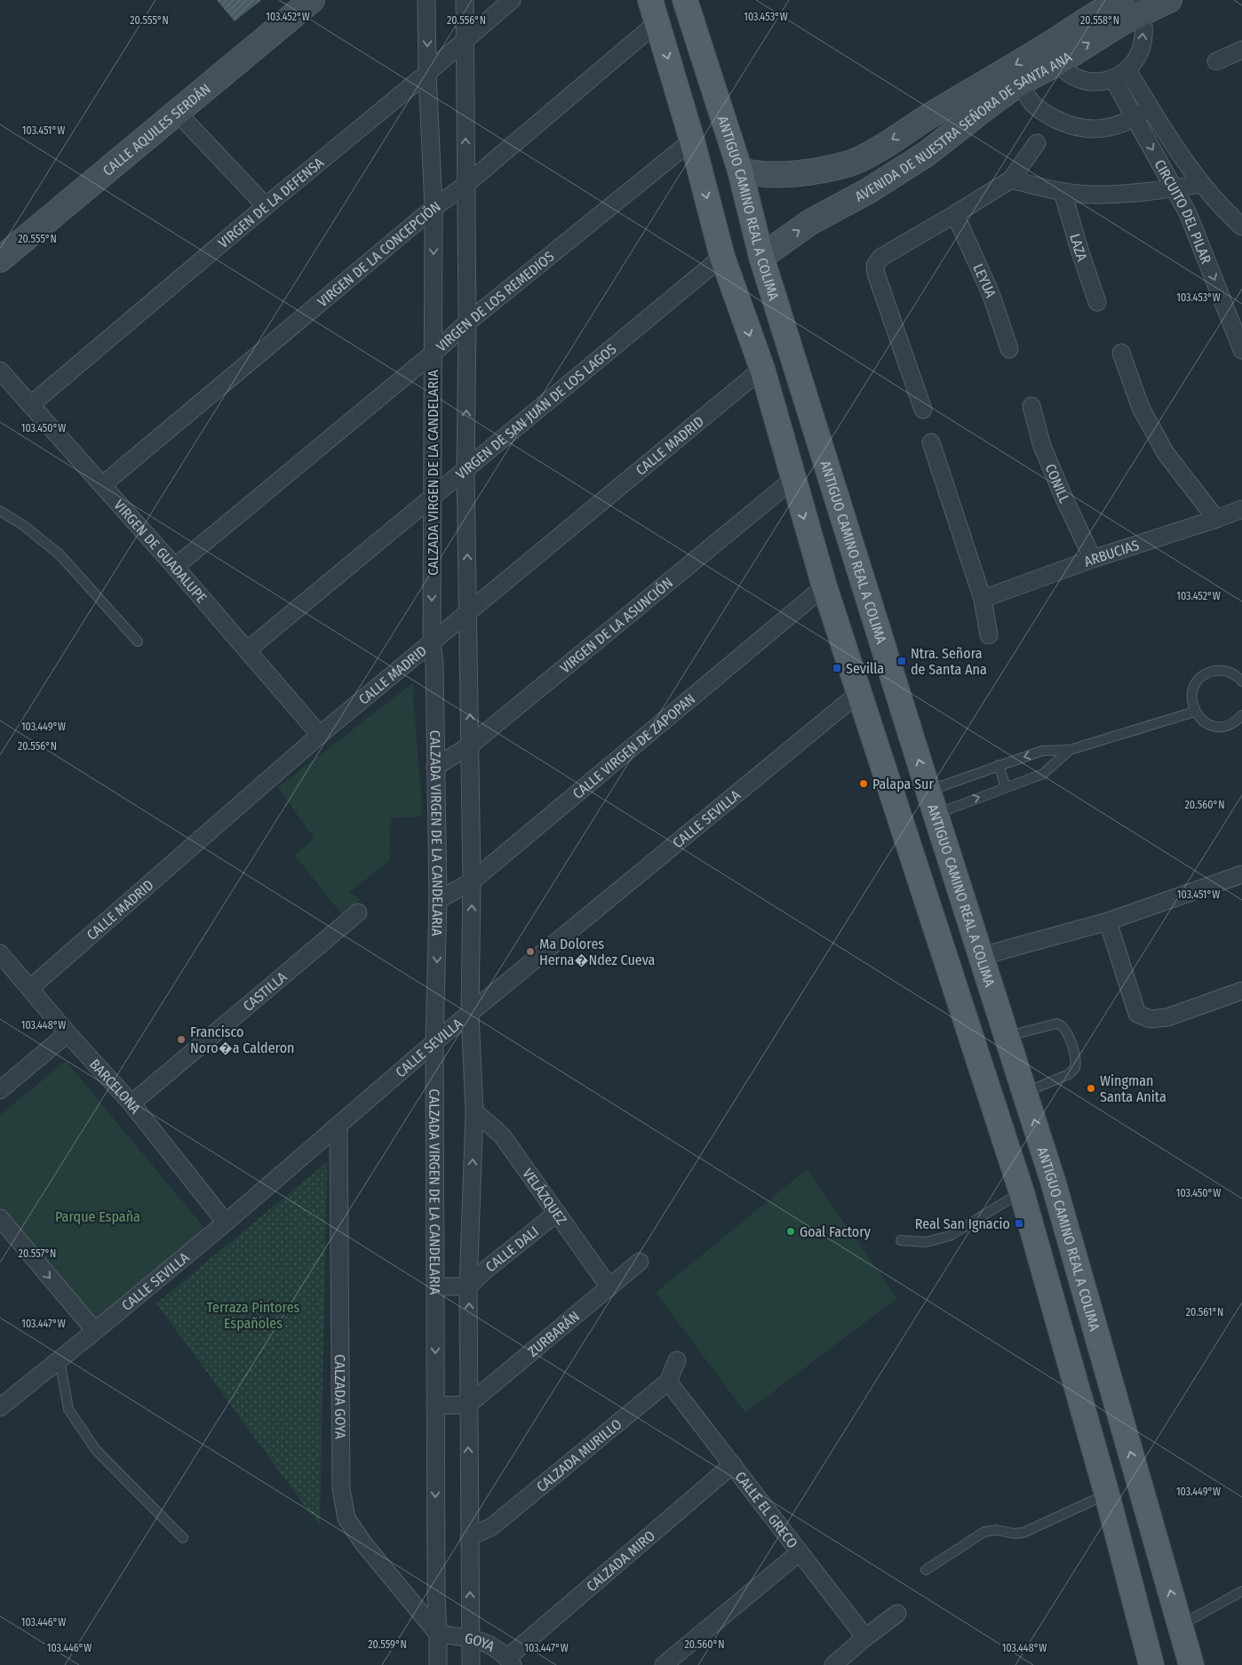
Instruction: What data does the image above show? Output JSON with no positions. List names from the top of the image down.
{
  "streets": {
    "main road": ["ANTIGUO CAMINO REAL A COLIMA"],
    "street": [
      "AVENIDA DE NUESTRA SEÑORA DE SANTA ANA",
      "CALLE AQUILES SERDÁN",
      "VIRGEN DE LA DEFENSA",
      "CIRCUITO DEL PILAR",
      "LAZA",
      "VIRGEN DE LA CONCEPCIÓN",
      "LEYUA",
      "VIRGEN DE LOS REMEDIOS",
      "VIRGEN DE SAN JUAN DE LOS LAGOS",
      "CALLE MADRID",
      "CALZADA VIRGEN DE LA CANDELARIA",
      "CONILL",
      "VIRGEN DE GUADALUPE",
      "ARBUCIAS",
      "VIRGEN DE LA ASUNCIÓN",
      "CALLE VIRGEN DE ZAPOPAN",
      "CALLE SEVILLA",
      "CASTILLA",
      "BARCELONA",
      "VELÁZQUEZ",
      "CALLE DALI",
      "ZURBARÁN",
      "CALZADA GOYA",
      "CALZADA MURILLO",
      "CALLE EL GRECO",
      "CALZADA MIRO",
      "GOYA"
    ]
  },
  "crossings": [
    ["AVENIDA DE NUESTRA SEÑORA DE SANTA ANA", "ANTIGUO CAMINO REAL A COLIMA"],
    ["VIRGEN DE LA DEFENSA", "CALZADA VIRGEN DE LA CANDELARIA"],
    ["VIRGEN DE LA DEFENSA", "VIRGEN DE GUADALUPE"],
    ["VIRGEN DE LA CONCEPCIÓN", "CALZADA VIRGEN DE LA CANDELARIA"],
    ["VIRGEN DE LA CONCEPCIÓN", "VIRGEN DE GUADALUPE"],
    ["VIRGEN DE LOS REMEDIOS", "CALZADA VIRGEN DE LA CANDELARIA"],
    ["VIRGEN DE LOS REMEDIOS", "VIRGEN DE GUADALUPE"],
    ["VIRGEN DE SAN JUAN DE LOS LAGOS", "CALZADA VIRGEN DE LA CANDELARIA"],
    ["VIRGEN DE SAN JUAN DE LOS LAGOS", "VIRGEN DE GUADALUPE"],
    ["CALLE MADRID", "CALZADA VIRGEN DE LA CANDELARIA"],
    ["CALLE MADRID", "VIRGEN DE GUADALUPE"],
    ["CALLE MADRID", "BARCELONA"],
    ["CALZADA VIRGEN DE LA CANDELARIA", "VIRGEN DE LA ASUNCIÓN"],
    ["CALZADA VIRGEN DE LA CANDELARIA", "CALLE VIRGEN DE ZAPOPAN"],
    ["CALZADA VIRGEN DE LA CANDELARIA", "CALLE SEVILLA"],
    ["CALZADA VIRGEN DE LA CANDELARIA", "CALZADA GOYA"],
    ["CALZADA VIRGEN DE LA CANDELARIA", "GOYA"],
    ["CONILL", "ARBUCIAS"],
    ["CALLE SEVILLA", "BARCELONA"],
    ["CALLE SEVILLA", "CALZADA GOYA"],
    ["CASTILLA", "BARCELONA"],
    ["VELÁZQUEZ", "CALLE DALI"],
    ["VELÁZQUEZ", "ZURBARÁN"],
    ["CALZADA GOYA", "GOYA"],
    ["CALZADA MURILLO", "CALLE EL GRECO"],
    ["CALLE EL GRECO", "CALZADA MIRO"],
    ["CALZADA MIRO", "GOYA"]
  ],
  "parks": ["Parque España", "Terraza Pintores Españoles"],
  "places": {
    "transit": ["Ntra. Señora de Santa Ana", "Sevilla", "Real San Ignacio"],
    "other": [
      "Palapa Sur",
      "Ma Dolores Herna�Ndez Cueva",
      "Francisco Noro�a Calderon",
      "Wingman Santa Anita",
      "Goal Factory"
    ]
  },
  "coordinates": [
    "103.452°W",
    "103.453°W",
    "20.555°N",
    "20.556°N",
    "20.558°N",
    "103.451°W",
    "103.450°W",
    "103.449°W",
    "20.560°N",
    "103.448°W",
    "20.557°N",
    "20.561°N",
    "103.447°W",
    "103.446°W",
    "20.559°N"
  ]
}
